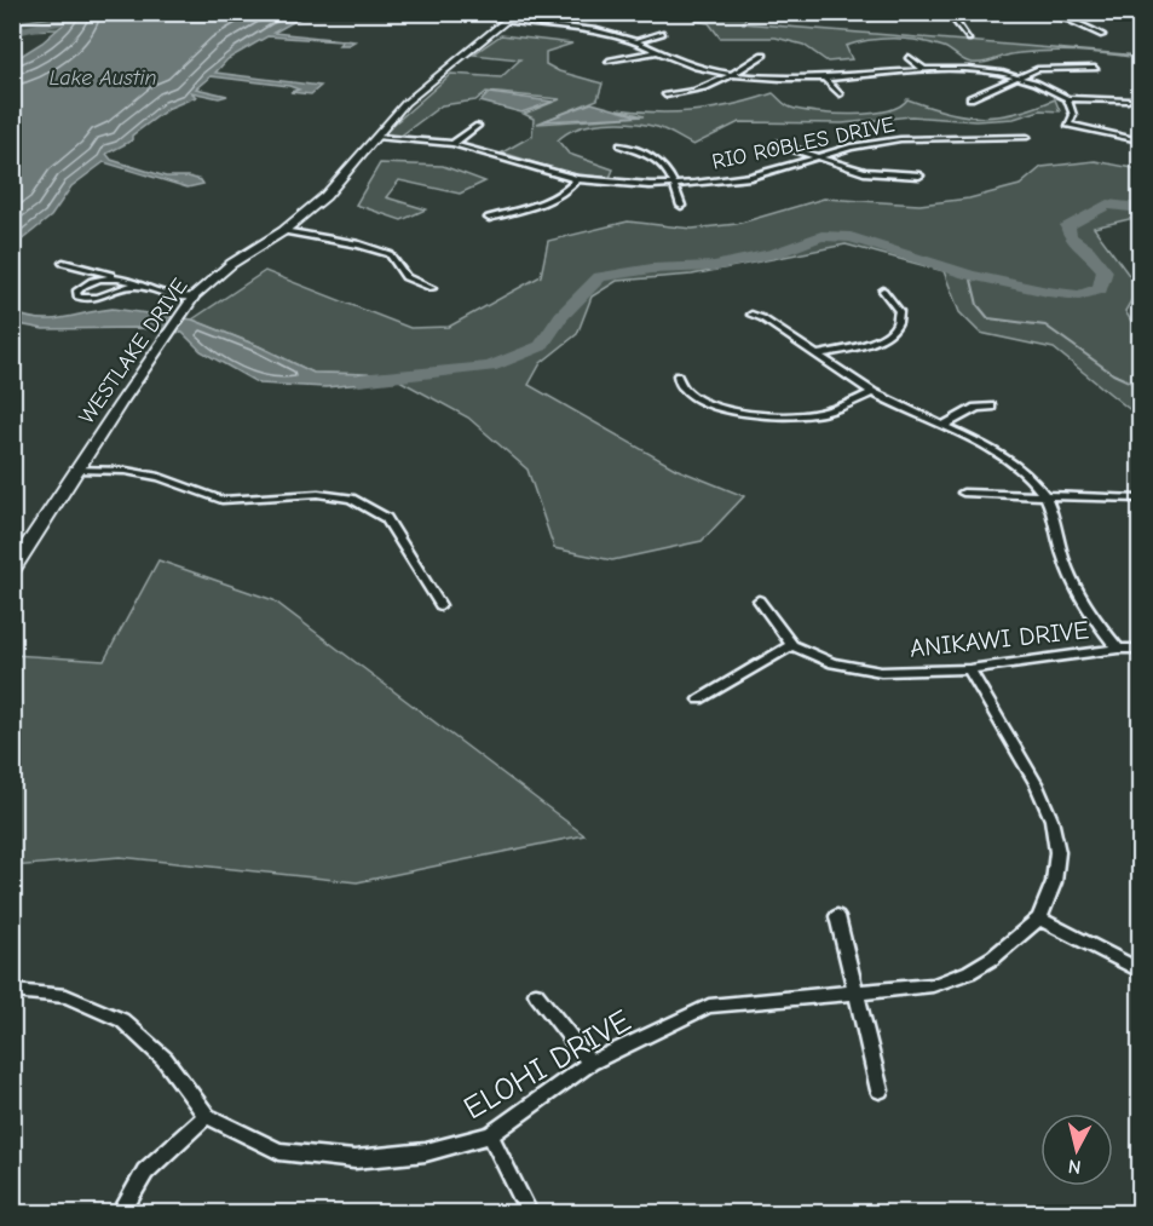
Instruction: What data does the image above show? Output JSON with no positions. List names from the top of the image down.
{
  "streets": {
    "street": [
      "RIO ROBLES DRIVE",
      "WESTLAKE DRIVE",
      "ANIKAWI DRIVE",
      "ELOHI DRIVE"
    ]
  },
  "crossings": [
    ["RIO ROBLES DRIVE", "WESTLAKE DRIVE"],
    ["ANIKAWI DRIVE", "ELOHI DRIVE"]
  ],
  "water": ["Lake Austin"],
  "north": "bottom"
}
